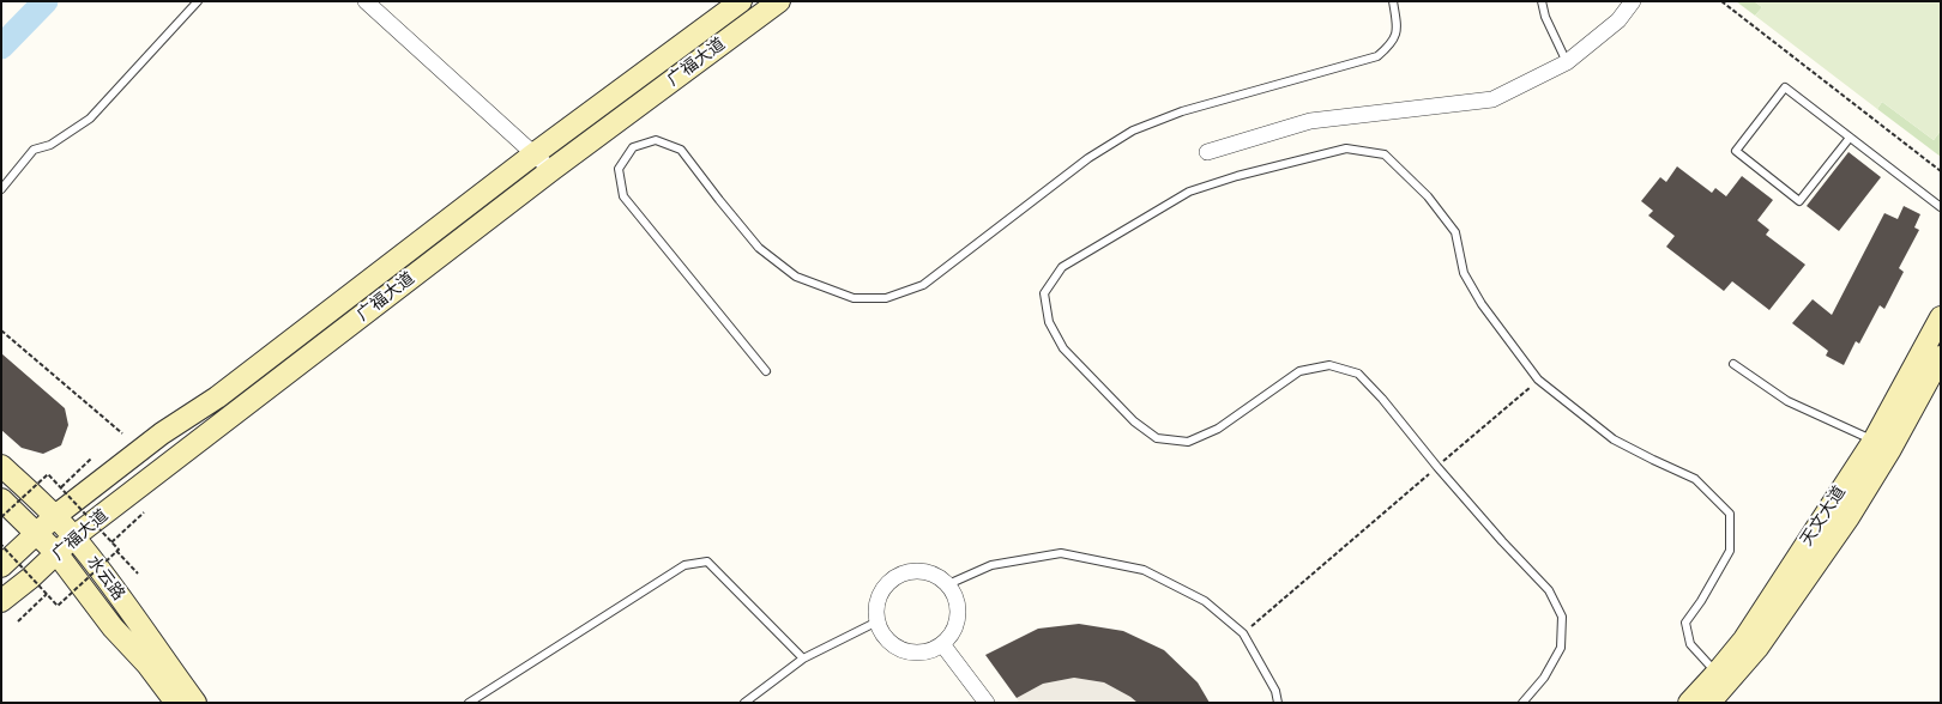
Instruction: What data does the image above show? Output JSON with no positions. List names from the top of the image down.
{
  "streets": {
    "main road": ["广福大道", "天文大道", "水云路"]
  },
  "crossings": [
    ["广福大道", "水云路"]
  ]
}
